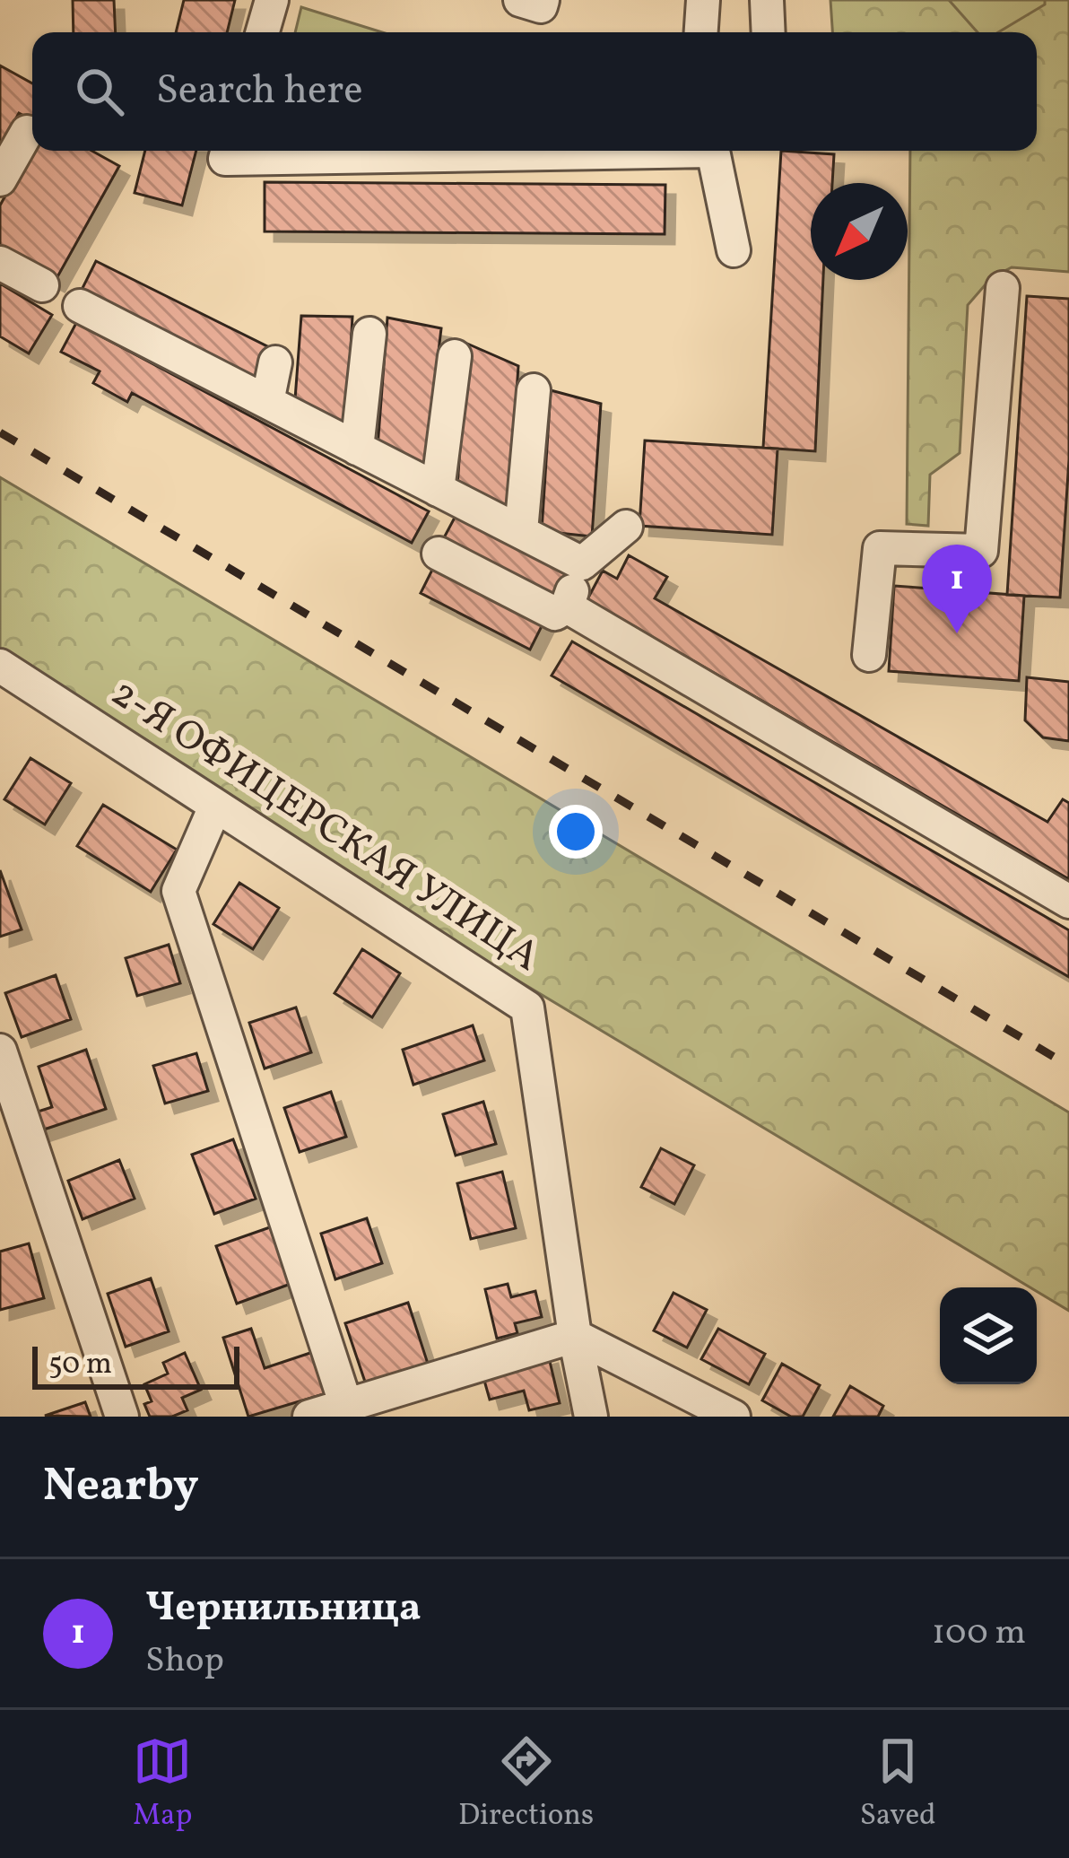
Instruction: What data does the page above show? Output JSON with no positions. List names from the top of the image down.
{
  "streets": {
    "street": ["2-Я ОФИЦЕРСКАЯ УЛИЦА"]
  },
  "scale_bar": "50 m",
  "north": "bottom left",
  "page": {
    "search": "Search here",
    "pins": "1",
    "scale": "50 m",
    "heading": "Nearby",
    "list": [
      {
        "mark": "1",
        "name": "Чернильница",
        "note": "Shop",
        "value": "100 m"
      }
    ],
    "nav": ["Map", "Directions", "Saved"]
  }
}
